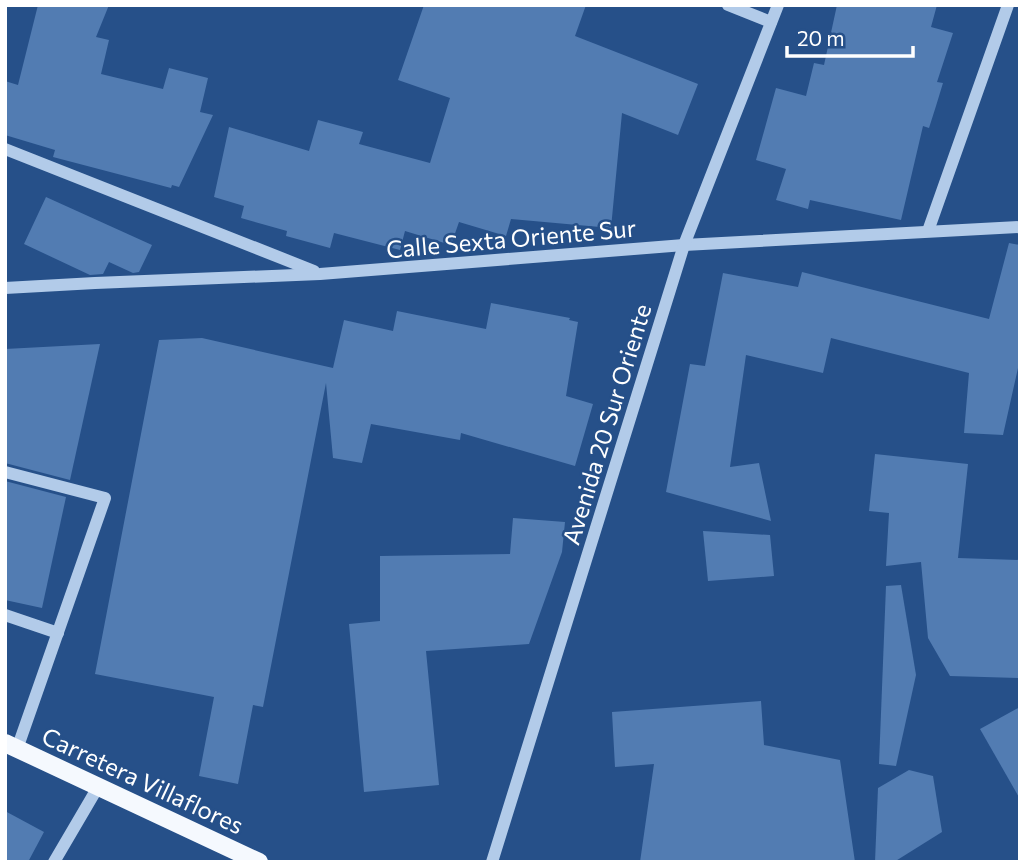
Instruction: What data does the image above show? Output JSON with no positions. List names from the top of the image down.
{
  "streets": {
    "main road": ["Carretera Villaflores"],
    "street": ["Calle Sexta Oriente Sur", "Avenida 20 Sur Oriente"]
  },
  "crossings": [
    ["Calle Sexta Oriente Sur", "Avenida 20 Sur Oriente"]
  ],
  "scale_bar": "20 m"
}
